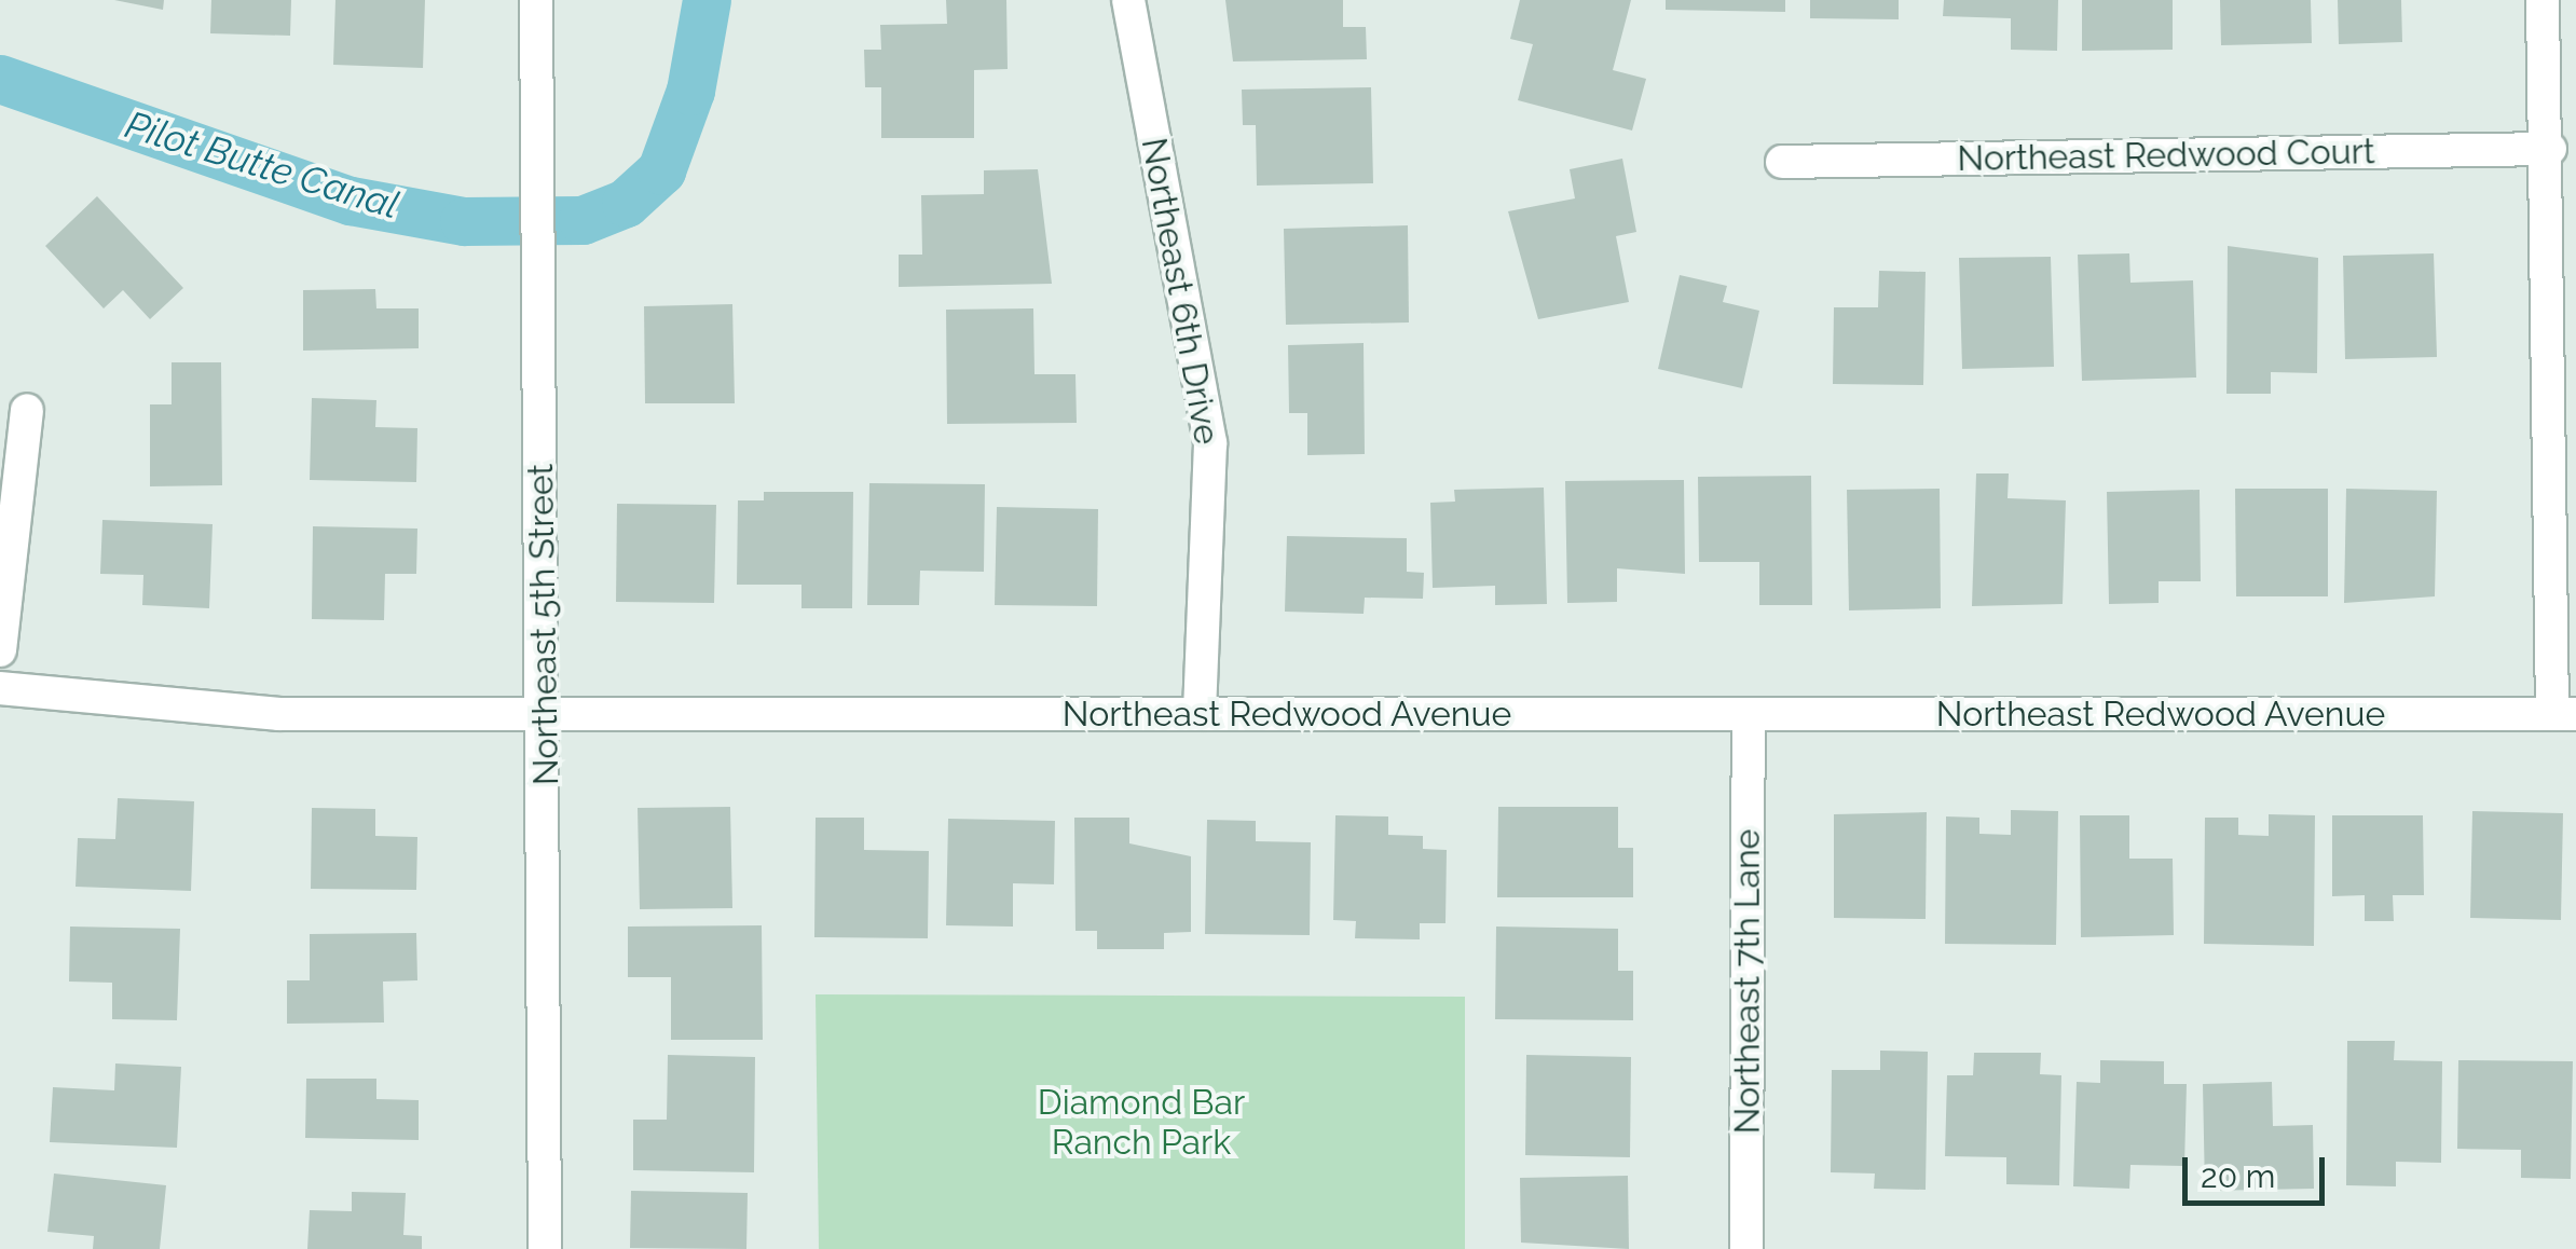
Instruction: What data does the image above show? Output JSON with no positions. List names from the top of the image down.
{
  "streets": {
    "street": [
      "Northeast Redwood Court",
      "Northeast 6th Drive",
      "Northeast 5th Street",
      "Northeast Redwood Avenue",
      "Northeast 7th Lane"
    ]
  },
  "crossings": [
    ["Northeast 6th Drive", "Northeast Redwood Avenue"],
    ["Northeast 5th Street", "Northeast Redwood Avenue"],
    ["Northeast Redwood Avenue", "Northeast 7th Lane"]
  ],
  "water": ["Pilot Butte Canal"],
  "parks": ["Diamond Bar Ranch Park"],
  "scale_bar": "20 m"
}
